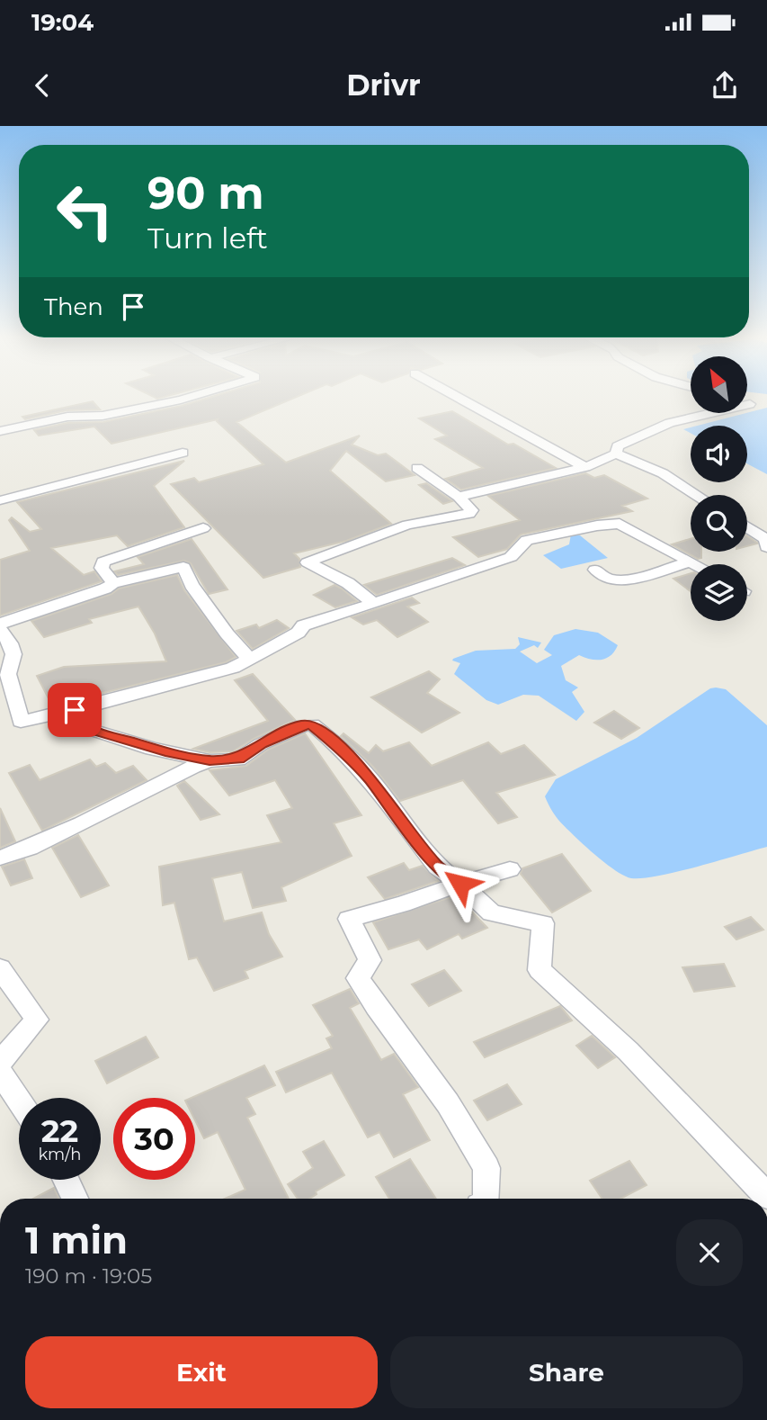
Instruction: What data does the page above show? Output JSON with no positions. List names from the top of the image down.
{
  "north": "top left",
  "page": {
    "status": "19:04",
    "header": "Drivr",
    "turn": ["90 m", "Turn left"],
    "then": "Then",
    "speed": "22 km/h",
    "limit": "30",
    "heading": ["1 min", "190 m · 19:05"],
    "buttons": ["Exit", "Share"]
  }
}
